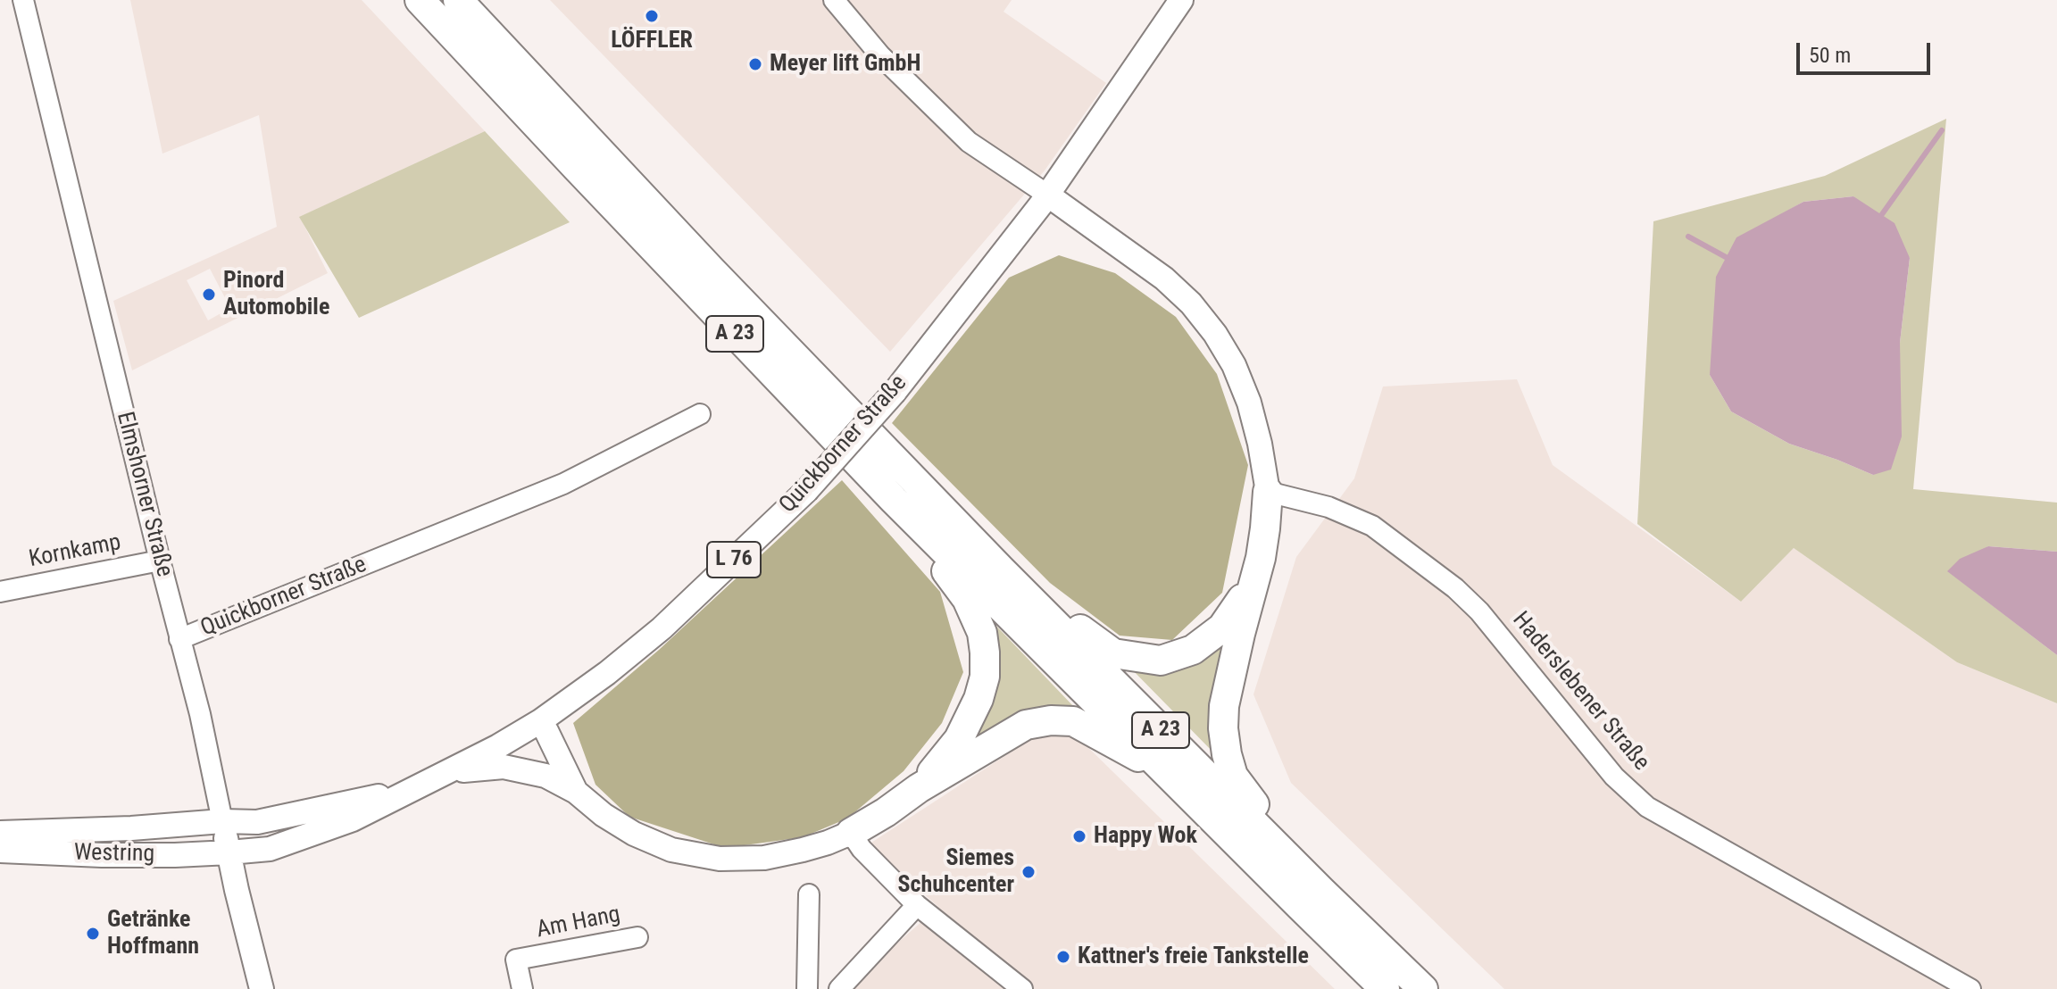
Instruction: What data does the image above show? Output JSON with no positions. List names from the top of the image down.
{
  "streets": {
    "highway": ["A 23"],
    "main road": [
      "Quickborner Straße",
      "Elmshorner Straße",
      "L 76",
      "Westring"
    ],
    "street": ["Kornkamp", "Haderslebener Straße", "Am Hang"]
  },
  "crossings": [
    ["Quickborner Straße", "Elmshorner Straße"],
    ["Quickborner Straße", "Westring"],
    ["Elmshorner Straße", "Kornkamp"],
    ["Elmshorner Straße", "Westring"]
  ],
  "places": [
    "LÖFFLER",
    "Meyer lift GmbH",
    "Pinord Automobile",
    "Happy Wok",
    "Siemes Schuhcenter",
    "Getränke Hoffmann",
    "Kattner's freie Tankstelle"
  ],
  "scale_bar": "50 m"
}
